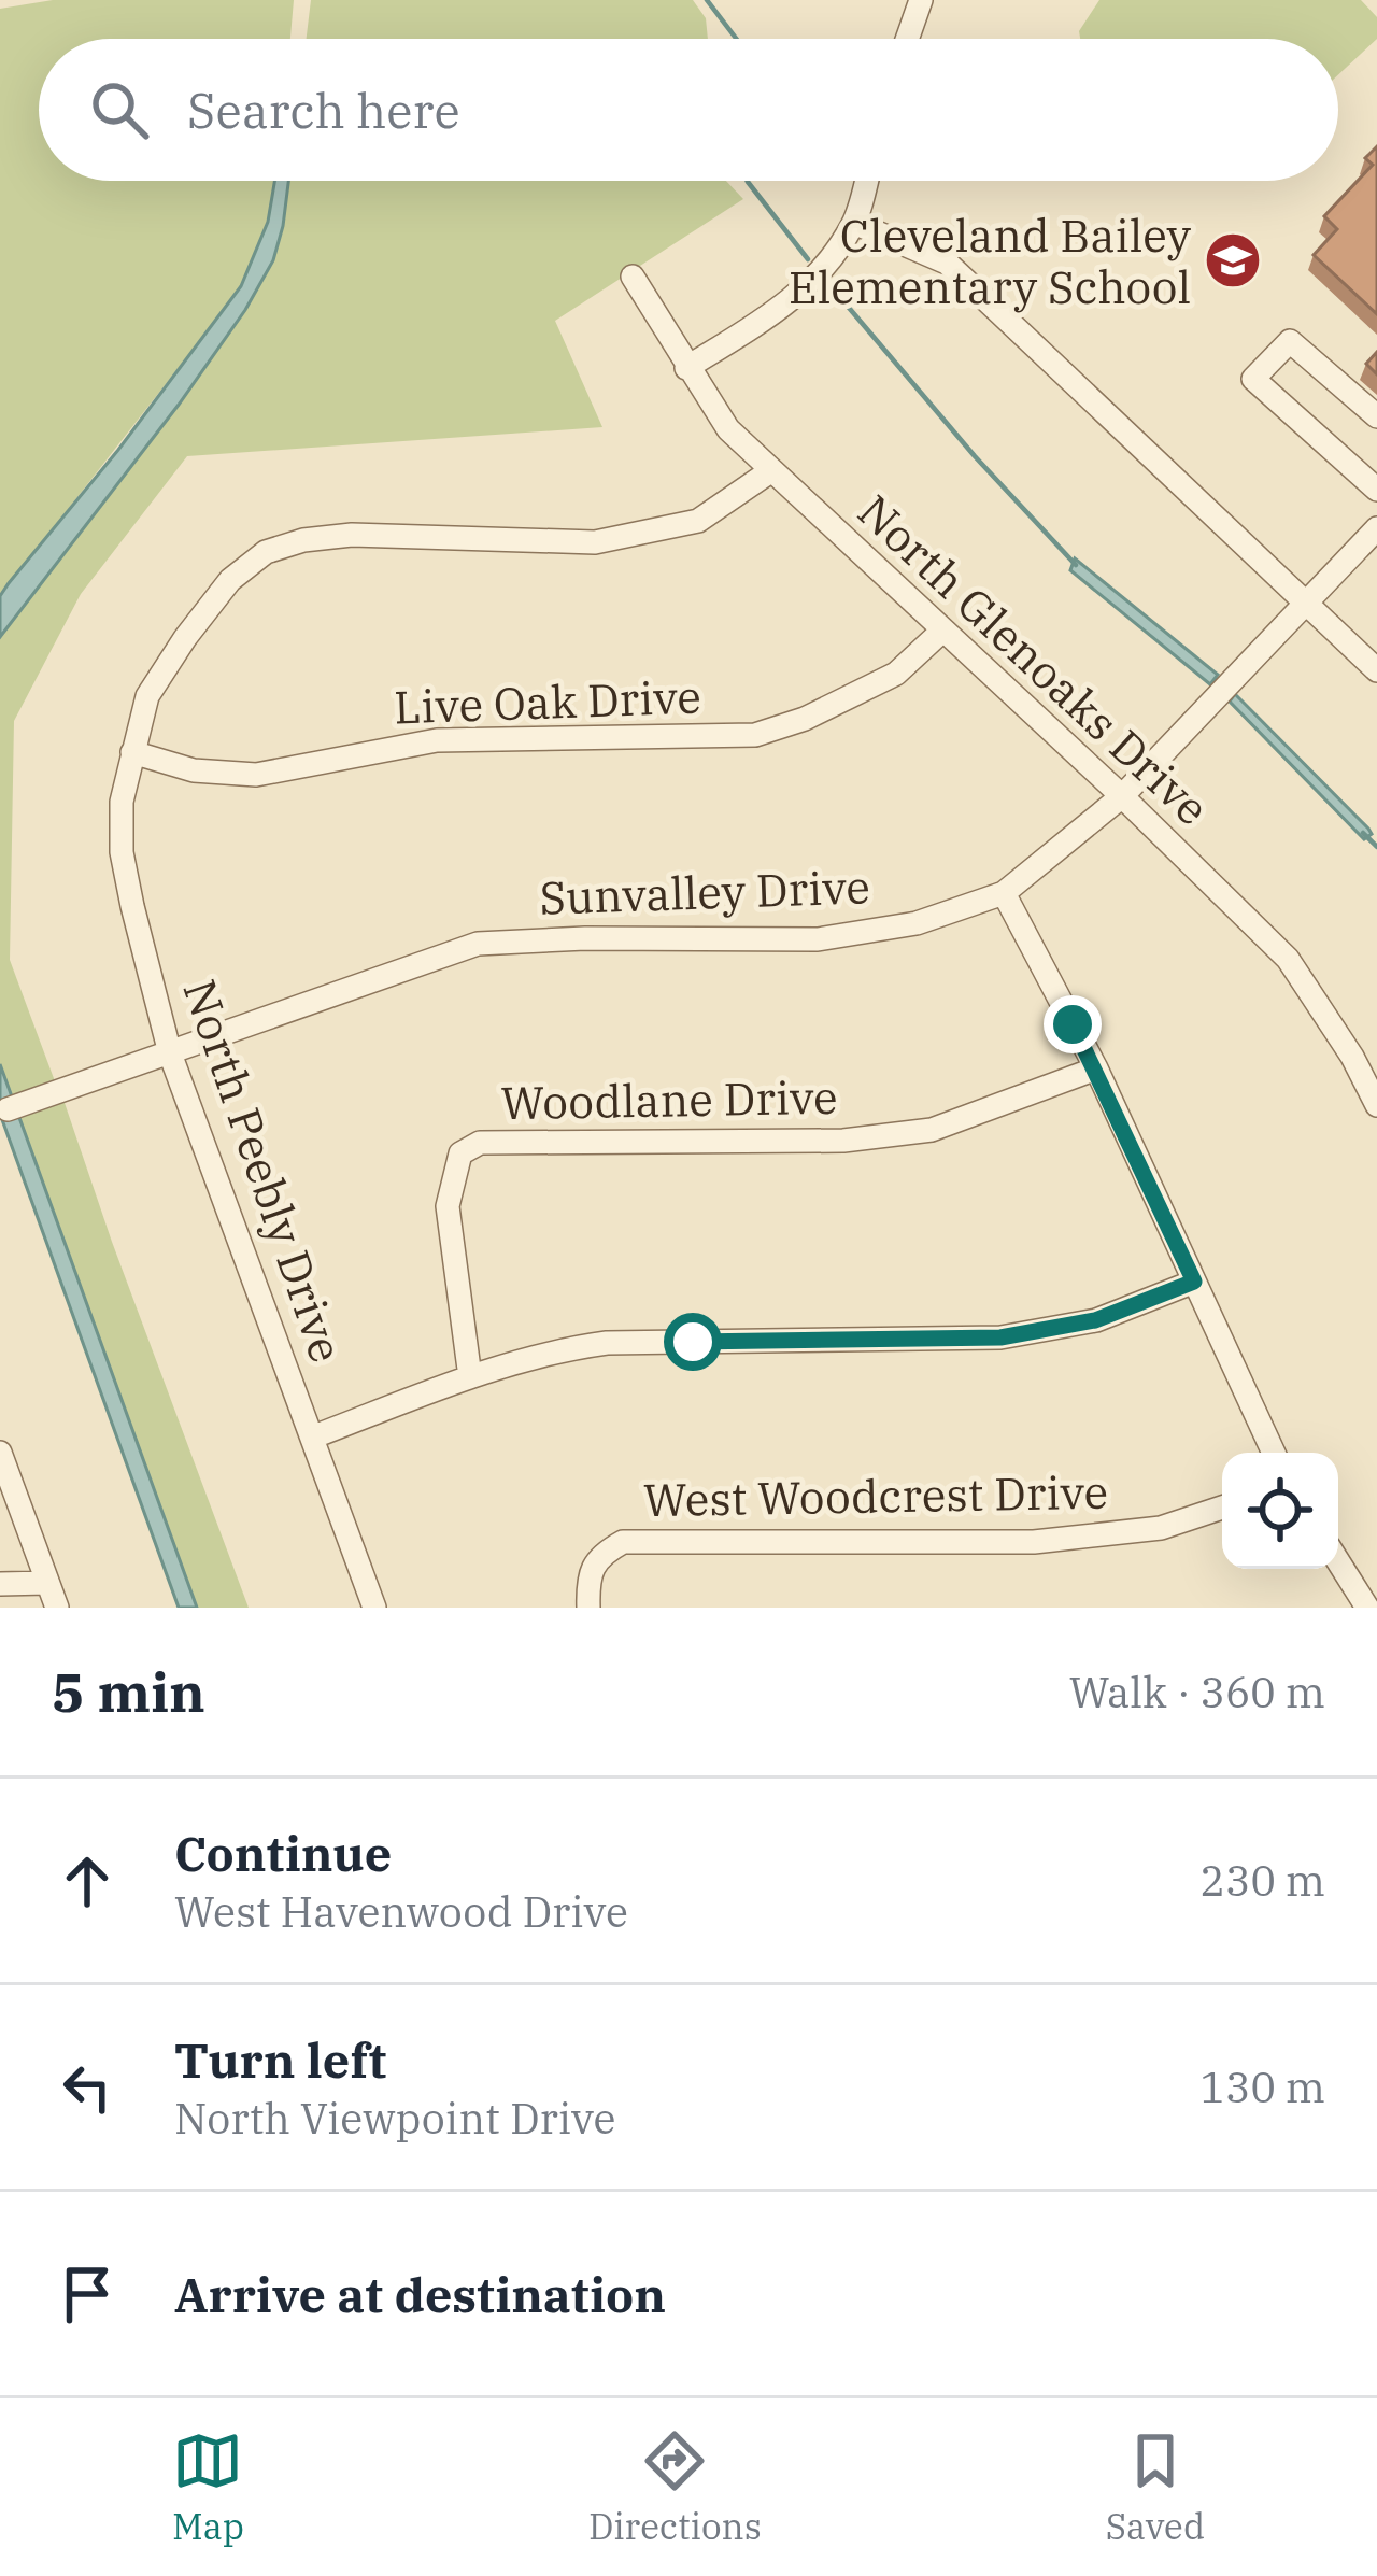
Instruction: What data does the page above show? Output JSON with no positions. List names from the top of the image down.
{
  "streets": {
    "street": [
      "North Glenoaks Drive",
      "Live Oak Drive",
      "Sunvalley Drive",
      "Woodlane Drive",
      "North Peebly Drive",
      "West Woodcrest Drive"
    ]
  },
  "crossings": [
    ["North Glenoaks Drive", "Live Oak Drive"],
    ["North Glenoaks Drive", "Sunvalley Drive"],
    ["North Glenoaks Drive", "North Peebly Drive"],
    ["Live Oak Drive", "North Peebly Drive"],
    ["Sunvalley Drive", "North Peebly Drive"]
  ],
  "places": {
    "school or university": ["Cleveland Bailey Elementary School"]
  },
  "page": {
    "search": "Search here",
    "heading": ["5 min", "Walk · 360 m"],
    "list": [
      ["Continue", "West Havenwood Drive", "230 m"],
      ["Turn left", "North Viewpoint Drive", "130 m"],
      "Arrive at destination"
    ],
    "nav": ["Map", "Directions", "Saved"]
  }
}
